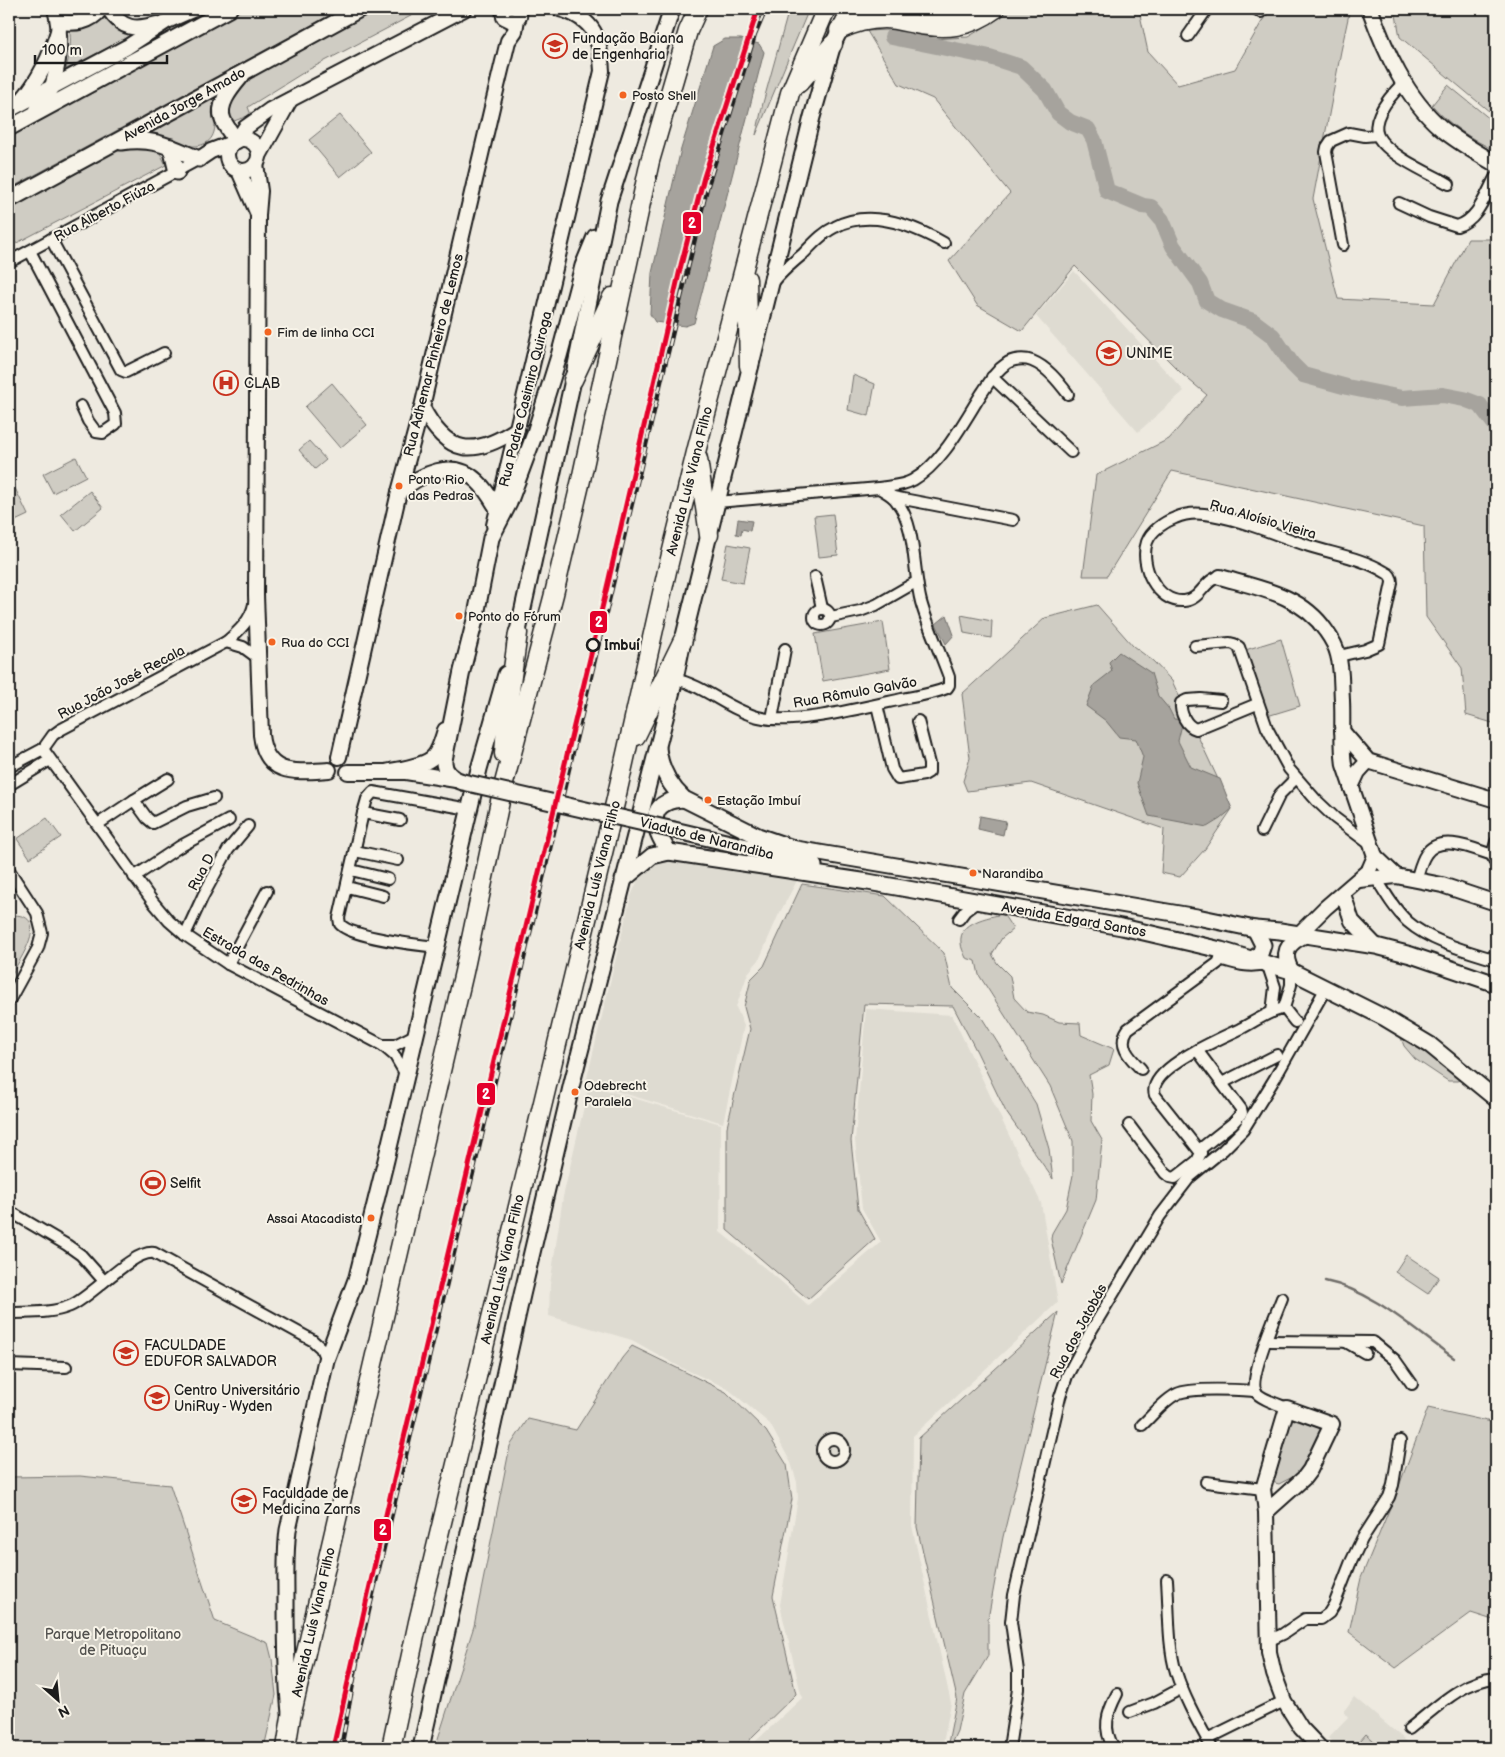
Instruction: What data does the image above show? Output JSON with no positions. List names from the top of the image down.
{
  "streets": {
    "highway": ["Avenida Luís Viana Filho"],
    "main road": [
      "Avenida Jorge Amado",
      "Rua Padre Casimiro Quiroga",
      "Viaduto de Narandiba",
      "Avenida Edgard Santos"
    ],
    "street": [
      "Rua Alberto Fiúza",
      "Rua Adhemar Pinheiro de Lemos",
      "Rua Aloísio Vieira",
      "Rua João José Recala",
      "Rua Rômulo Galvão",
      "Rua D",
      "Estrada das Pedrinhas",
      "Rua dos Jatobás"
    ]
  },
  "crossings": [
    ["Rua Alberto Fiúza", "Rua Padre Casimiro Quiroga"],
    ["Rua Adhemar Pinheiro de Lemos", "Rua Padre Casimiro Quiroga"],
    ["Rua Padre Casimiro Quiroga", "Rua João José Recala"],
    ["Rua Padre Casimiro Quiroga", "Viaduto de Narandiba"],
    ["Avenida Luís Viana Filho", "Rua Rômulo Galvão"],
    ["Avenida Luís Viana Filho", "Avenida Edgard Santos"],
    ["Avenida Luís Viana Filho", "Estrada das Pedrinhas"],
    ["Rua João José Recala", "Estrada das Pedrinhas"],
    ["Viaduto de Narandiba", "Avenida Edgard Santos"],
    ["Rua D", "Estrada das Pedrinhas"],
    ["Avenida Edgard Santos", "Rua dos Jatobás"]
  ],
  "parks": ["Parque Metropolitano de Pituaçu"],
  "places": {
    "school or university": [
      "Fundação Baiana de Engenharia",
      "UNIME",
      "FACULDADE EDUFOR SALVADOR",
      "Centro Universitário UniRuy - Wyden",
      "Faculdade de Medicina Zarns"
    ],
    "other": [
      "Posto Shell",
      "Fim de linha CCI",
      "Ponto Rio das Pedras",
      "Ponto do Fórum",
      "Rua do CCI",
      "Imbuí",
      "Estação Imbuí",
      "Narandiba",
      "Odebrecht Paralela",
      "Assai Atacadista"
    ],
    "hospital": ["CLAB"],
    "sports": ["Selfit"]
  },
  "lines": ["transit line 2"],
  "scale_bar": "100 m",
  "north": "bottom right"
}
